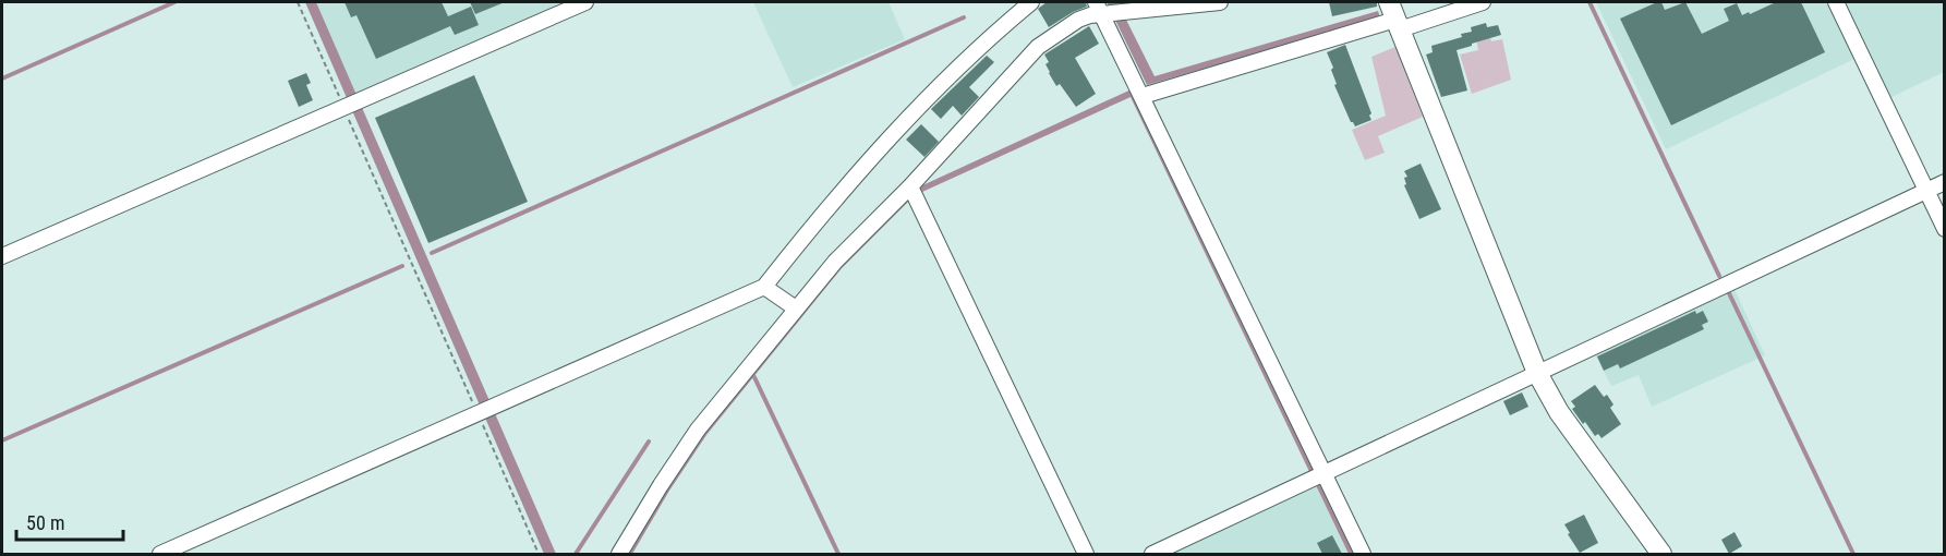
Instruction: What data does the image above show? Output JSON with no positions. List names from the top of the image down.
{
  "scale_bar": "50 m"
}
